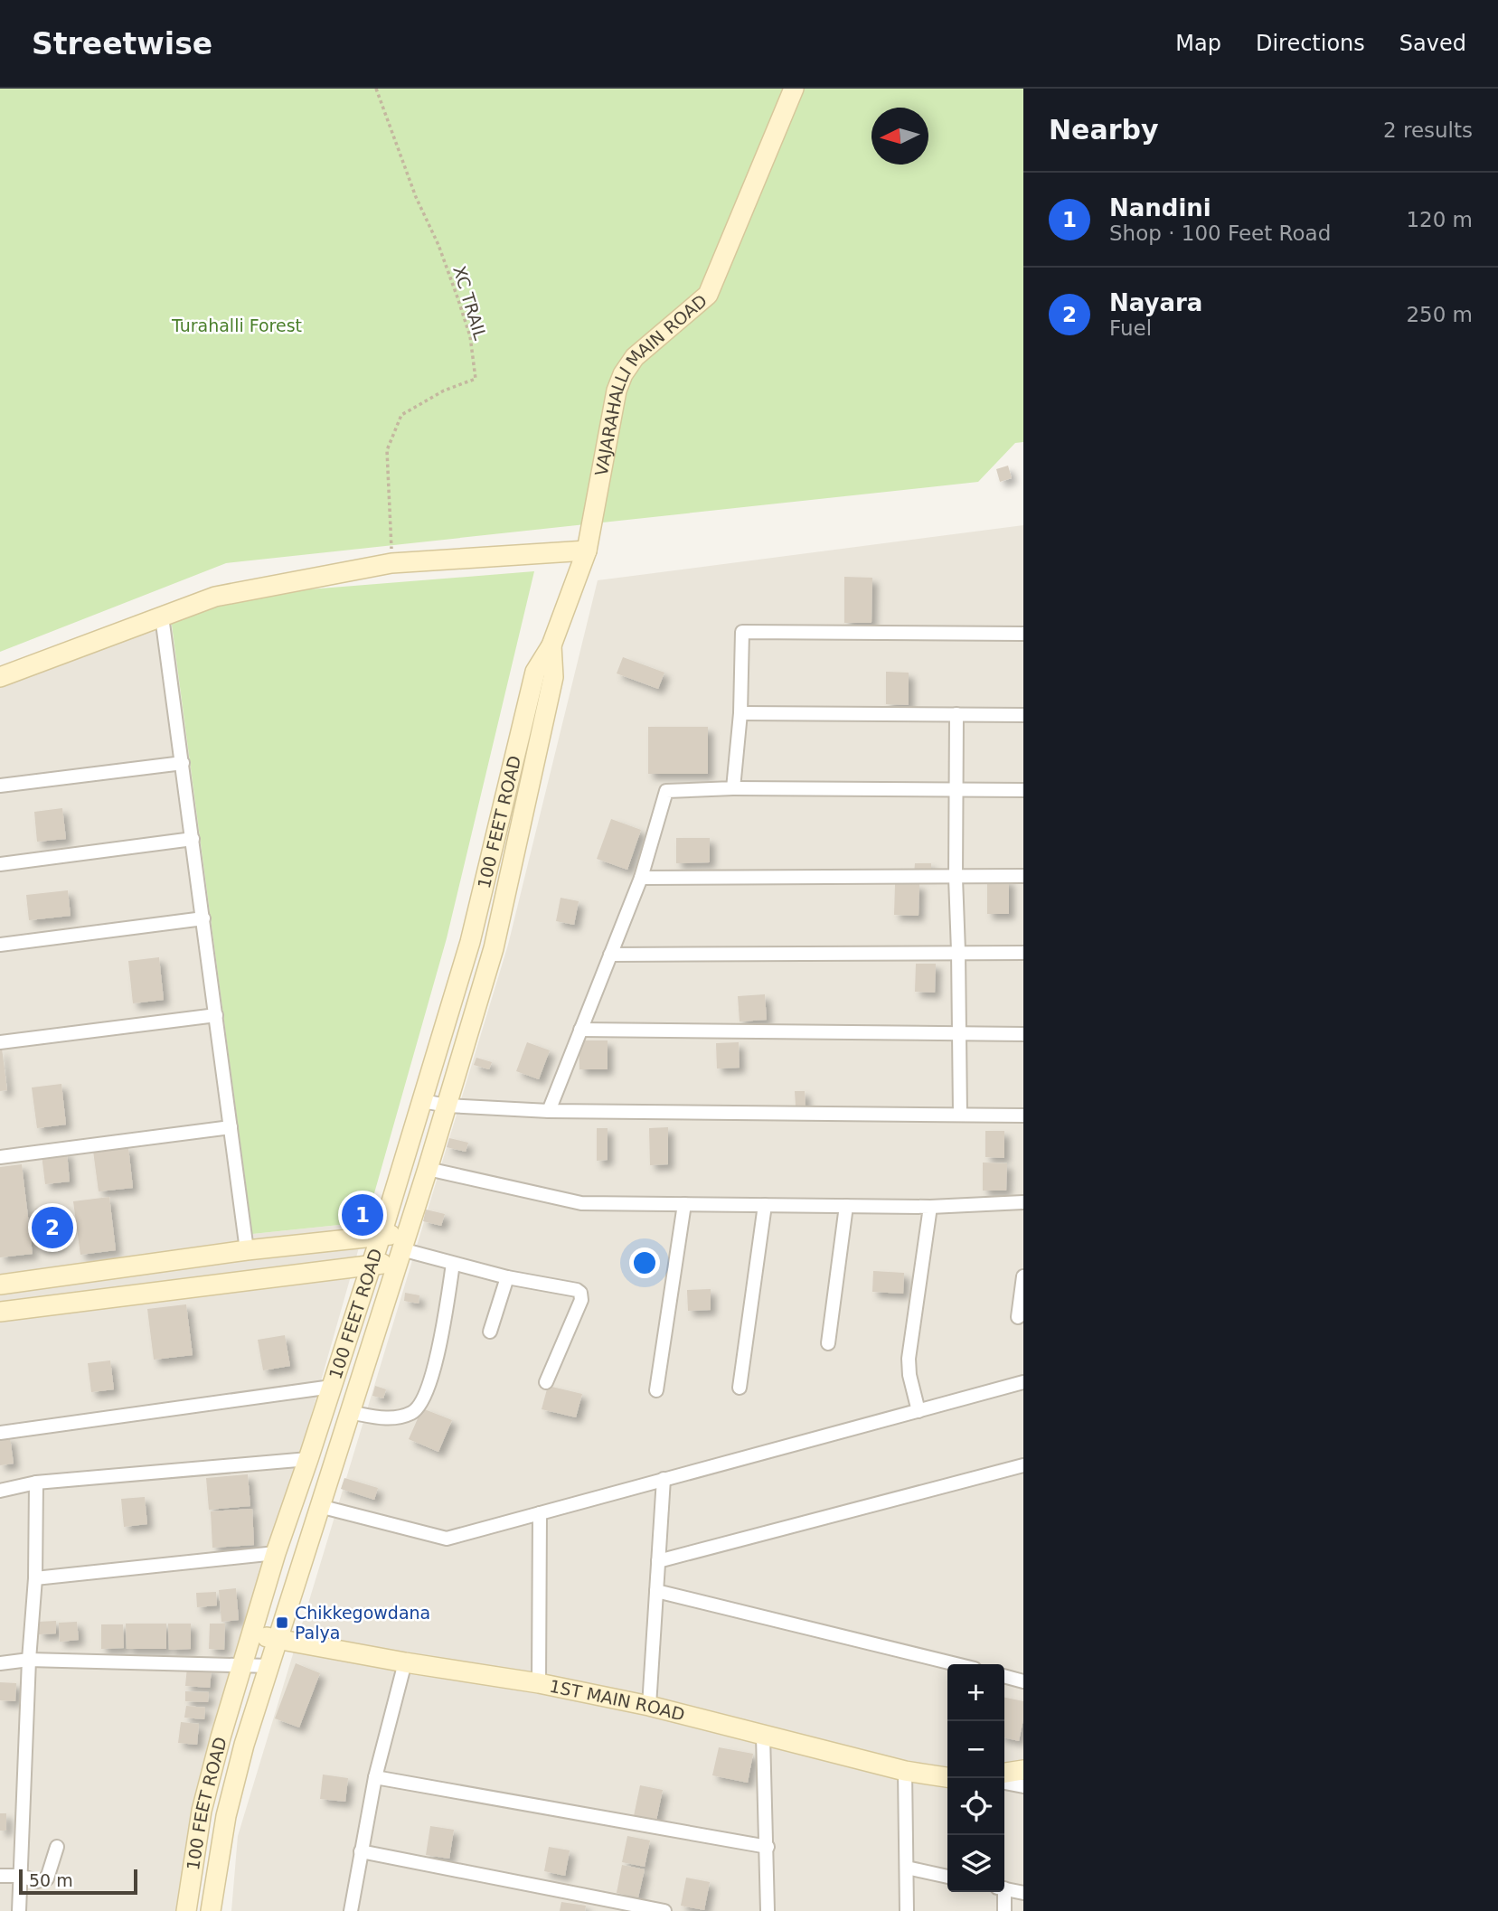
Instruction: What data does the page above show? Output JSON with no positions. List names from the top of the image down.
{
  "streets": {
    "main road": ["VAJARAHALLI MAIN ROAD", "100 FEET ROAD", "1ST MAIN ROAD"],
    "path": ["XC TRAIL"]
  },
  "crossings": [
    ["VAJARAHALLI MAIN ROAD", "100 FEET ROAD"],
    ["100 FEET ROAD", "1ST MAIN ROAD"]
  ],
  "parks": ["Turahalli Forest"],
  "places": {
    "transit": ["Chikkegowdana Palya"]
  },
  "scale_bar": "50 m",
  "north": "left",
  "page": {
    "header": "Streetwise",
    "nav": ["Map", "Directions", "Saved"],
    "heading": ["Nearby", "2 results"],
    "list": [
      {
        "mark": "1",
        "name": "Nandini",
        "note": "Shop · 100 Feet Road",
        "value": "120 m"
      },
      {
        "mark": "2",
        "name": "Nayara",
        "note": "Fuel",
        "value": "250 m"
      }
    ],
    "pins": ["1", "2"],
    "map_buttons": ["+", "−"],
    "scale": "50 m"
  }
}
